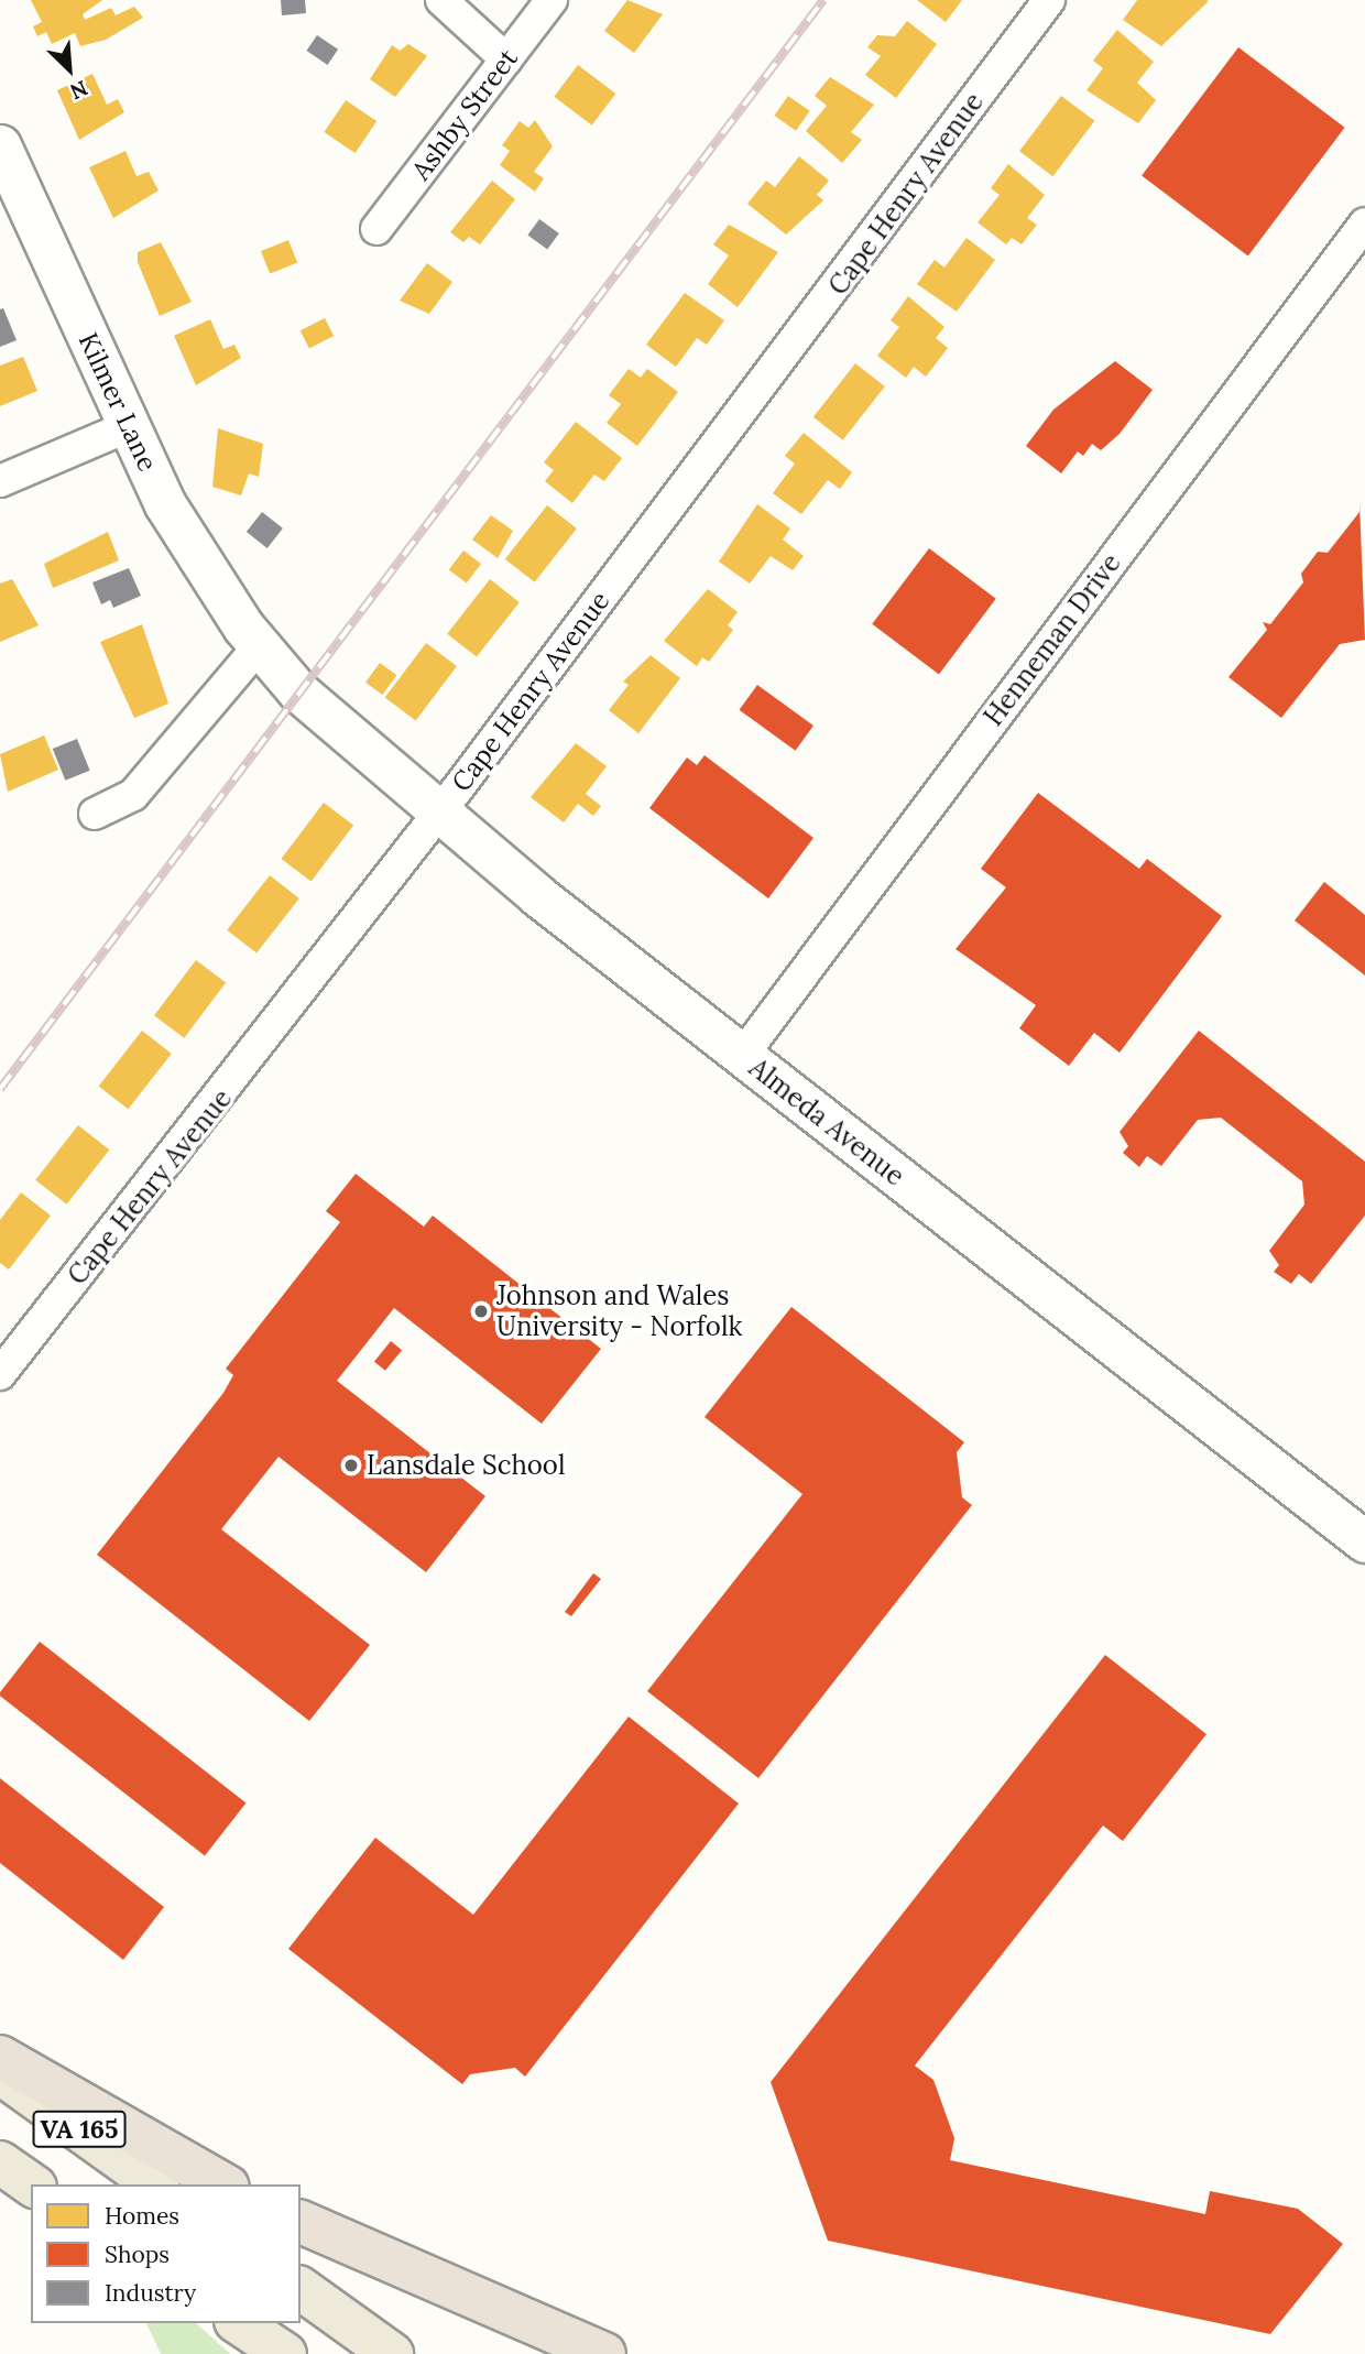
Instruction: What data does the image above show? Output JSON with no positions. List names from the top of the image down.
{
  "streets": {
    "main road": ["VA 165"],
    "street": [
      "Ashby Street",
      "Cape Henry Avenue",
      "Kilmer Lane",
      "Henneman Drive",
      "Almeda Avenue"
    ]
  },
  "crossings": [
    ["Cape Henry Avenue", "Almeda Avenue"],
    ["Kilmer Lane", "Almeda Avenue"],
    ["Henneman Drive", "Almeda Avenue"]
  ],
  "places": ["Johnson and Wales University - Norfolk", "Lansdale School"],
  "legend": ["Homes", "Shops", "Industry"],
  "north": "bottom right"
}
